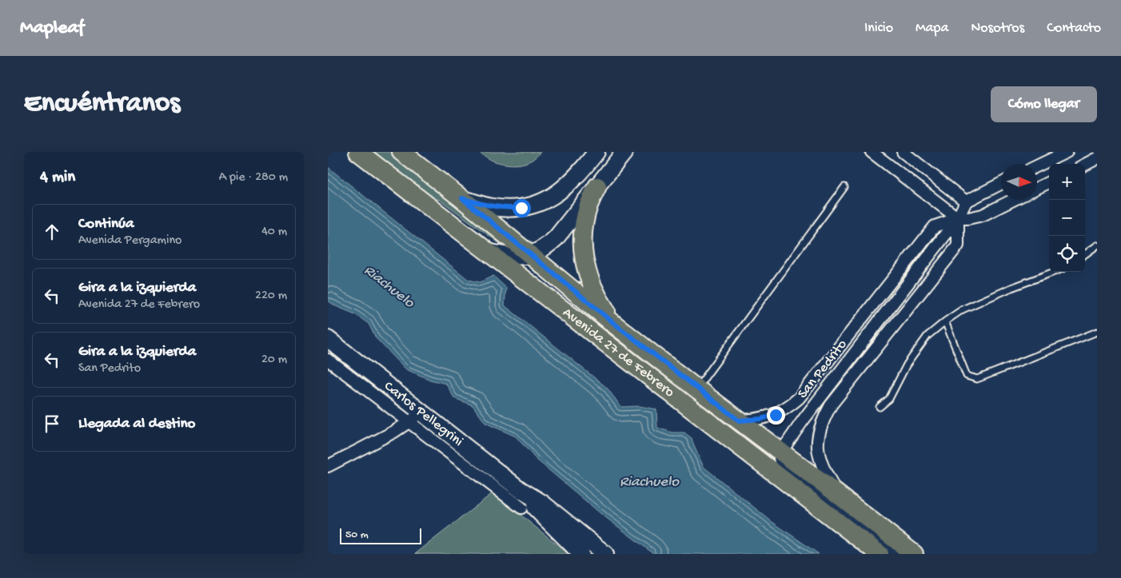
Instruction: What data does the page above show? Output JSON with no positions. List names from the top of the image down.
{
  "streets": {
    "main road": ["Avenida 27 de Febrero", "Carlos Pellegrini"],
    "street": ["San Pedrito"]
  },
  "crossings": [
    ["Avenida 27 de Febrero", "San Pedrito"]
  ],
  "water": ["Riachuelo"],
  "scale_bar": "50 m",
  "north": "right",
  "page": {
    "header": "Mapleaf",
    "nav": [
      "Inicio",
      "Mapa",
      "Nosotros",
      "Contacto"
    ],
    "buttons": "Cómo llegar",
    "title": "Encuéntranos",
    "heading": ["4 min", "A pie · 280 m"],
    "map_buttons": ["+", "−"],
    "list": [
      ["Continúa", "Avenida Pergamino", "40 m"],
      ["Gira a la izquierda", "Avenida 27 de Febrero", "220 m"],
      ["Gira a la izquierda", "San Pedrito", "20 m"],
      "Llegada al destino"
    ],
    "scale": "50 m"
  }
}
